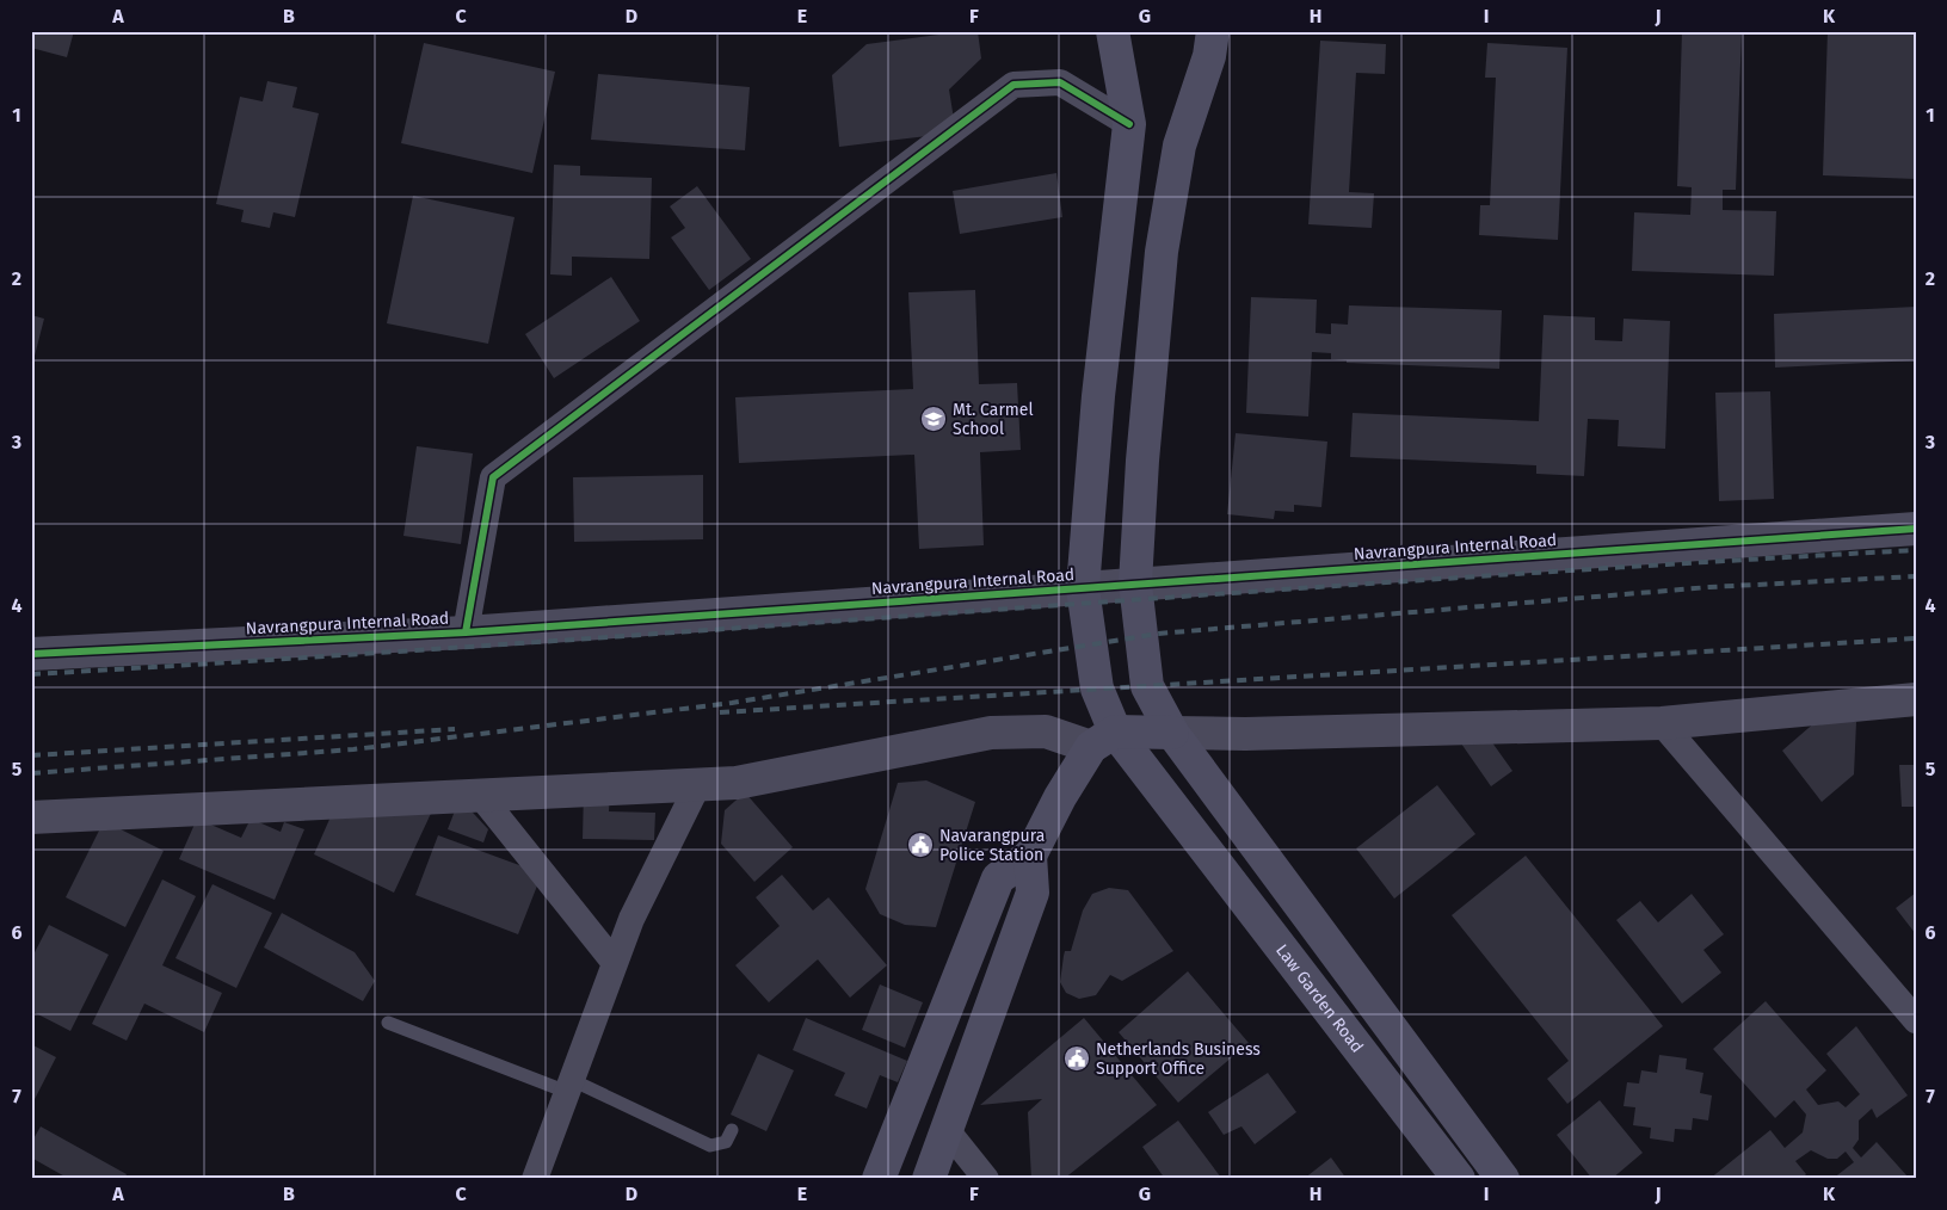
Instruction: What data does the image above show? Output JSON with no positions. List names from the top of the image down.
{
  "streets": {
    "main road": ["Law Garden Road"],
    "street": ["Navrangpura Internal Road"]
  },
  "crossings": [
    ["Navrangpura Internal Road", "Law Garden Road"]
  ],
  "places": {
    "school or university": ["Mt. Carmel School"],
    "public building": ["Navarangpura Police Station", "Netherlands Business Support Office"]
  },
  "grid": {
    "columns": [
      "A",
      "B",
      "C",
      "D",
      "E",
      "F",
      "G",
      "H",
      "I",
      "J",
      "K"
    ],
    "rows": [
      "1",
      "2",
      "3",
      "4",
      "5",
      "6",
      "7"
    ]
  }
}
